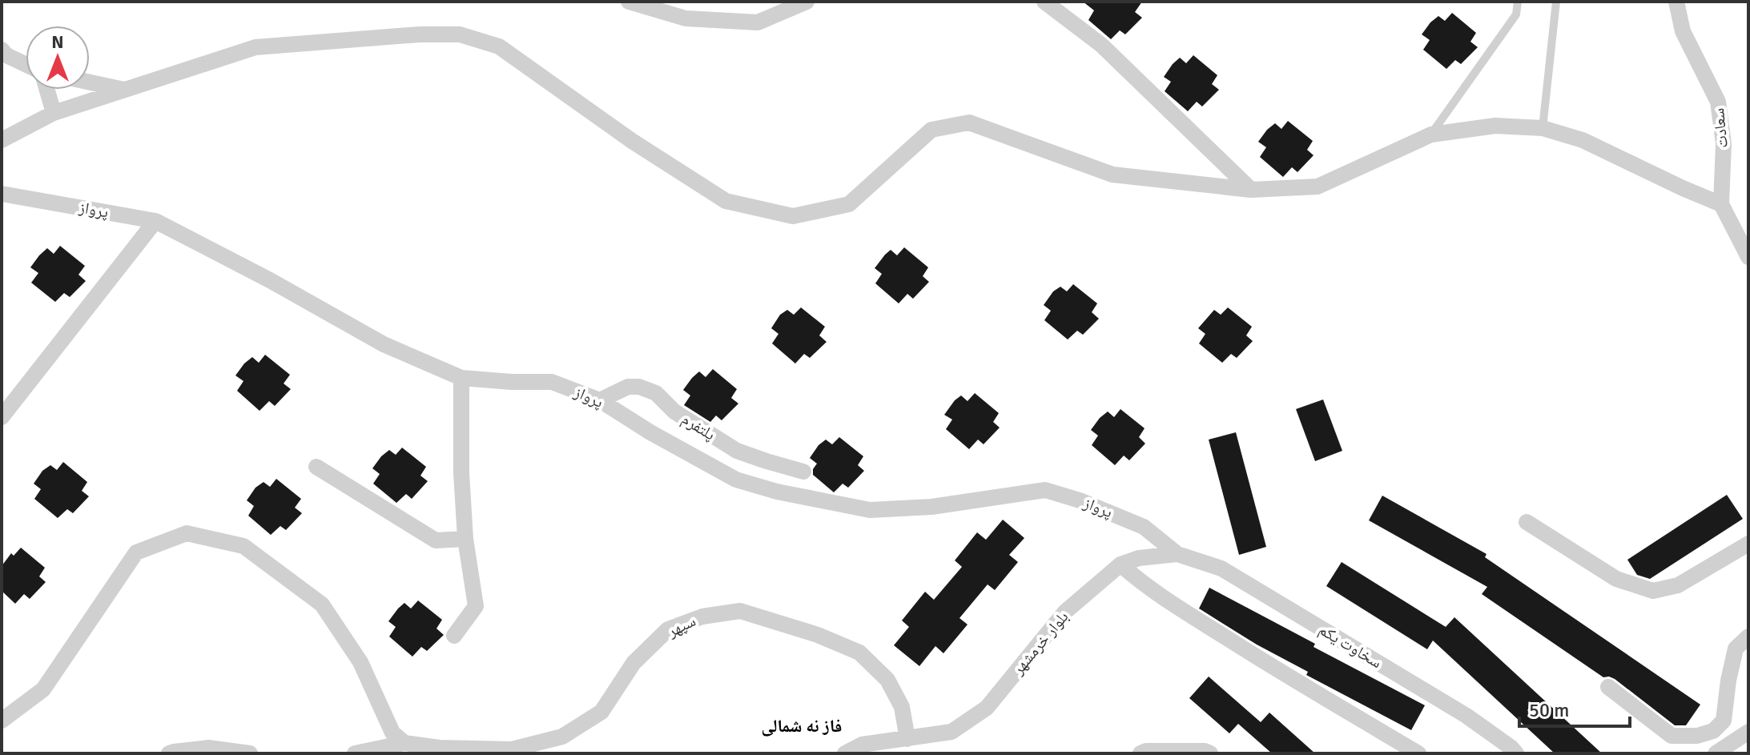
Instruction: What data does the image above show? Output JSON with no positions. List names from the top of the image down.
{
  "streets": {
    "street": [
      "سعادت",
      "پرواز",
      "پلتفرم",
      "سپهر",
      "بلوار خرمشهر",
      "سخاوت یکم"
    ]
  },
  "crossings": [
    ["پرواز", "پلتفرم"],
    ["پرواز", "بلوار خرمشهر"],
    ["پرواز", "سخاوت یکم"],
    ["سپهر", "بلوار خرمشهر"],
    ["بلوار خرمشهر", "سخاوت یکم"]
  ],
  "districts": ["فاز نه شمالی"],
  "scale_bar": "50 m",
  "north": "top"
}
